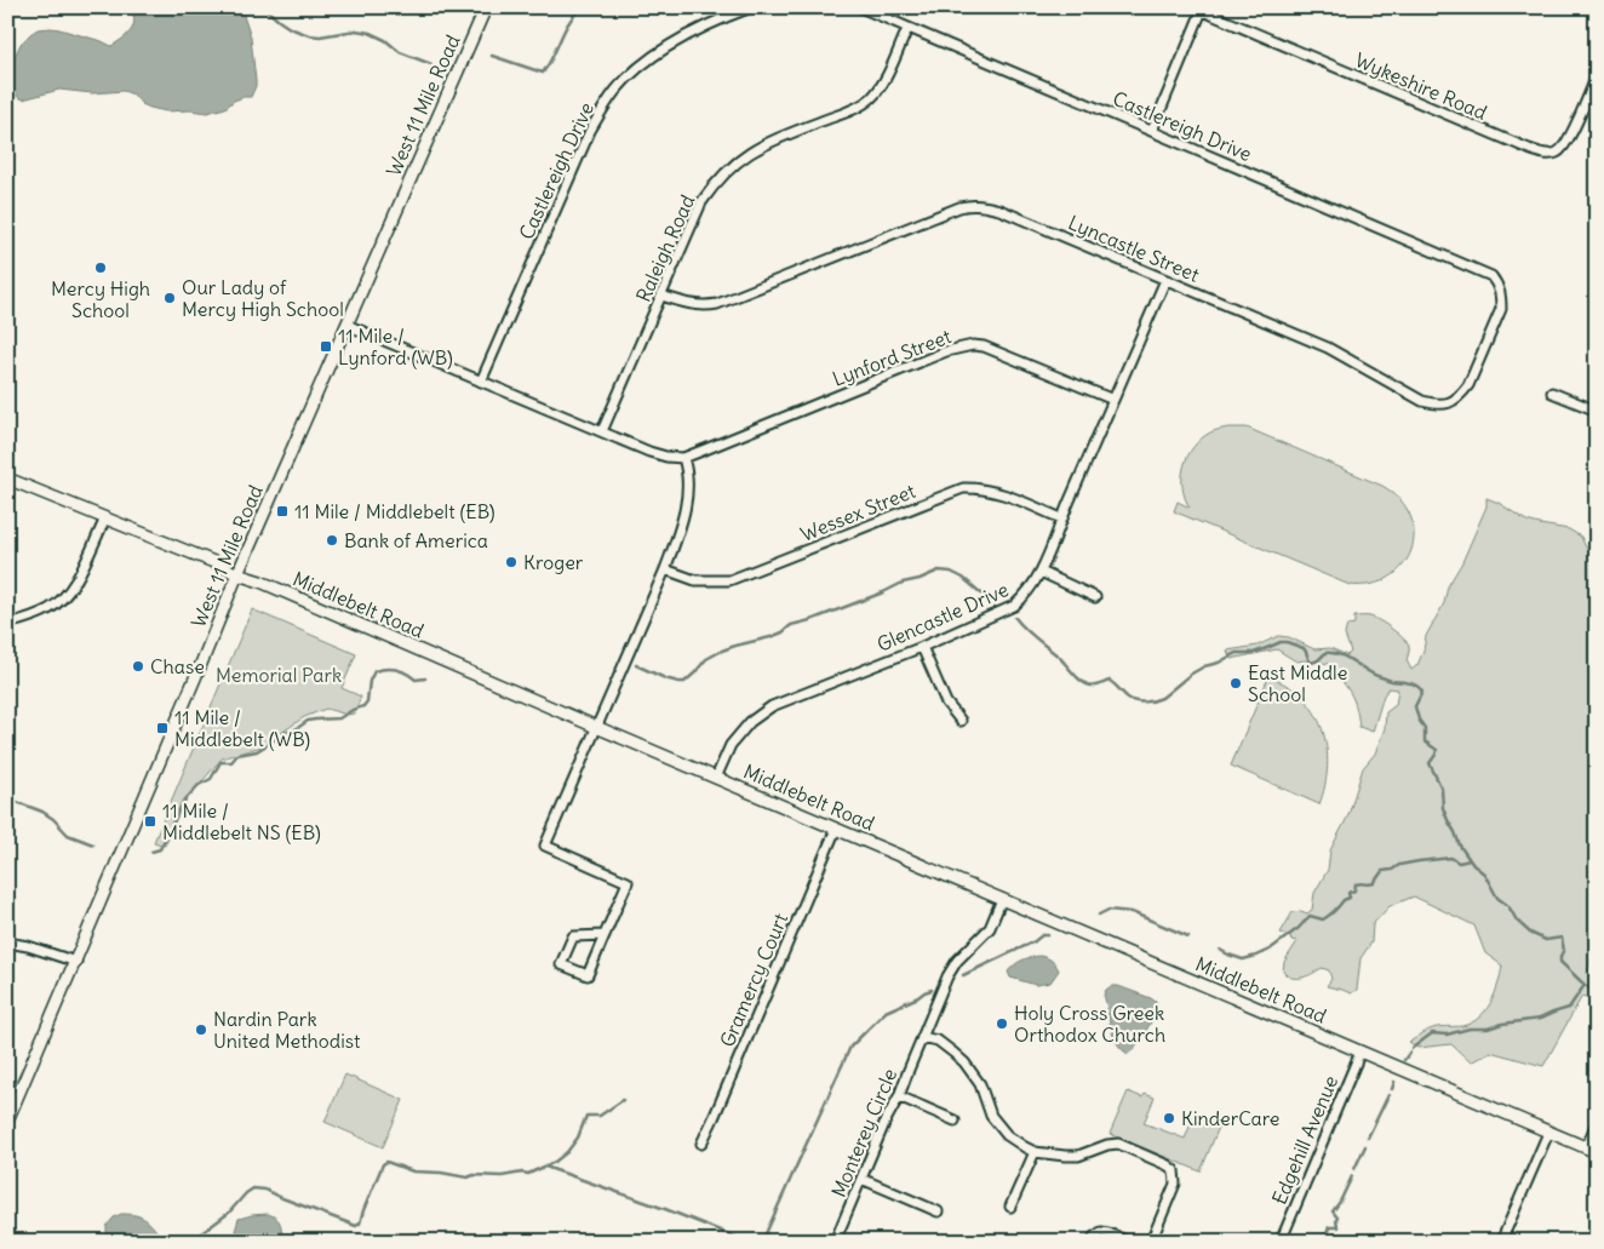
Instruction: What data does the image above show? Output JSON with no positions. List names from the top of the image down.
{
  "streets": {
    "street": [
      "Wykeshire Road",
      "West 11 Mile Road",
      "Castlereigh Drive",
      "Raleigh Road",
      "Lyncastle Street",
      "Lynford Street",
      "Wessex Street",
      "Middlebelt Road",
      "Glencastle Drive",
      "Gramercy Court",
      "Monterey Circle",
      "Edgehill Avenue"
    ]
  },
  "crossings": [
    ["West 11 Mile Road", "Middlebelt Road"],
    ["Castlereigh Drive", "Raleigh Road"],
    ["Castlereigh Drive", "Lyncastle Street"],
    ["Raleigh Road", "Lyncastle Street"],
    ["Lyncastle Street", "Glencastle Drive"],
    ["Lynford Street", "Glencastle Drive"],
    ["Wessex Street", "Glencastle Drive"],
    ["Middlebelt Road", "Glencastle Drive"],
    ["Middlebelt Road", "Gramercy Court"],
    ["Middlebelt Road", "Monterey Circle"],
    ["Middlebelt Road", "Edgehill Avenue"]
  ],
  "parks": ["Memorial Park"],
  "places": {
    "other": [
      "Mercy High School",
      "Our Lady of Mercy High School",
      "Bank of America",
      "Kroger",
      "Chase",
      "East Middle School",
      "Holy Cross Greek Orthodox Church",
      "Nardin Park United Methodist",
      "KinderCare"
    ],
    "transit": [
      "11 Mile / Lynford (WB)",
      "11 Mile / Middlebelt (EB)",
      "11 Mile / Middlebelt (WB)",
      "11 Mile / Middlebelt NS (EB)"
    ]
  }
}
